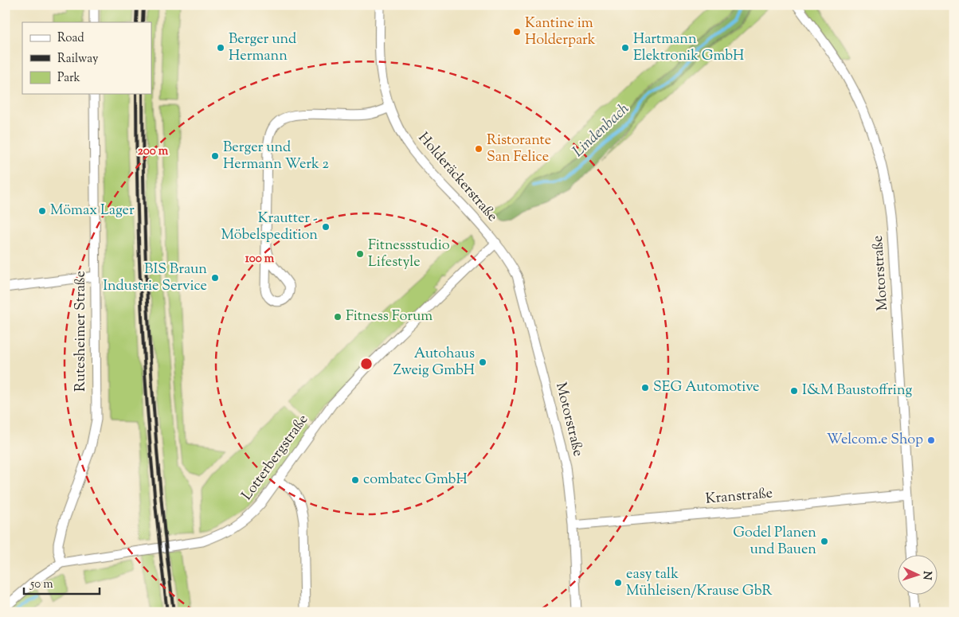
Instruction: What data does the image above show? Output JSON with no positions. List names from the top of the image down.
{
  "streets": {
    "street": [
      "Holderäckerstraße",
      "Motorstraße",
      "Rutesheimer Straße",
      "Lotterbergstraße",
      "Kranstraße"
    ]
  },
  "crossings": [
    ["Holderäckerstraße", "Motorstraße"],
    ["Holderäckerstraße", "Lotterbergstraße"],
    ["Motorstraße", "Lotterbergstraße"],
    ["Motorstraße", "Kranstraße"],
    ["Rutesheimer Straße", "Lotterbergstraße"]
  ],
  "water": ["Lindenbach"],
  "places": [
    "Kantine im Holderpark",
    "Berger und Hermann",
    "Hartmann Elektronik GmbH",
    "Ristorante San Felice",
    "Berger und Hermann Werk 2",
    "Mömax Lager",
    "Krautter - Möbelspedition",
    "Fitnessstudio Lifestyle",
    "BIS Braun Industrie Service",
    "Fitness Forum",
    "Autohaus Zweig GmbH",
    "SEG Automotive",
    "I&M Baustoffring",
    "Welcom.e Shop",
    "combatec GmbH",
    "Godel Planen und Bauen",
    "easy talk Mühleisen/Krause GbR"
  ],
  "legend": ["Road", "Railway", "Park"],
  "scale_bar": "50 m",
  "north": "right",
  "rings": ["200 m", "100 m"]
}
